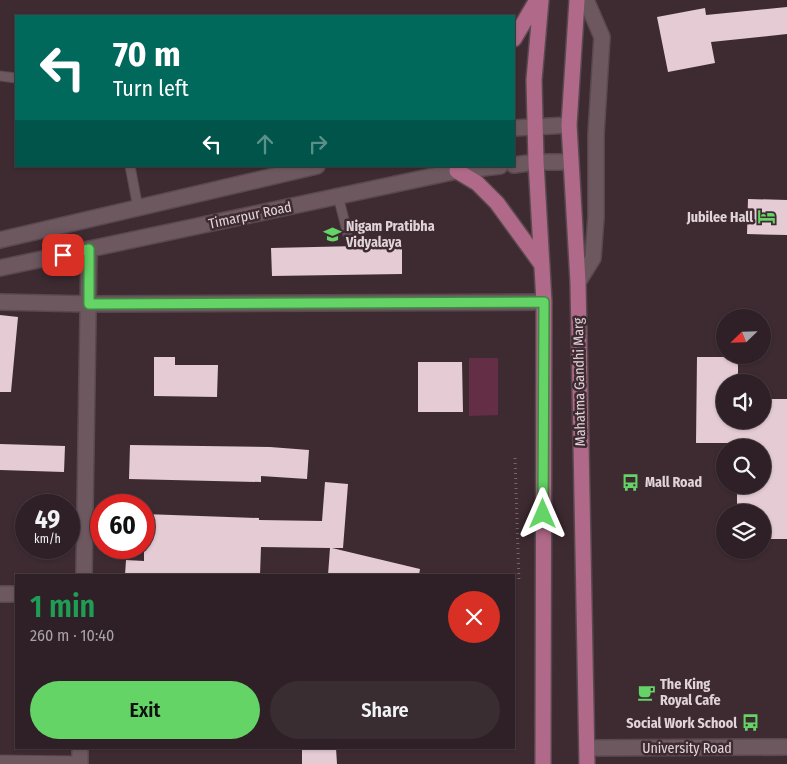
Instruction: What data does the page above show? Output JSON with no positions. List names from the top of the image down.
{
  "streets": {
    "main road": ["Mahatma Gandhi Marg"],
    "street": ["Timarpur Road", "University Road"]
  },
  "crossings": [
    ["Mahatma Gandhi Marg", "University Road"]
  ],
  "places": {
    "hotel": ["Jubilee Hall"],
    "school or university": ["Nigam Pratibha Vidyalaya"],
    "bus stop": ["Mall Road", "Social Work School"],
    "cafe": ["The King Royal Cafe"]
  },
  "north": "bottom left",
  "page": {
    "turn": ["70 m", "Turn left"],
    "speed": "49 km/h",
    "limit": "60",
    "heading": ["1 min", "260 m · 10:40"],
    "buttons": ["Exit", "Share"]
  }
}
